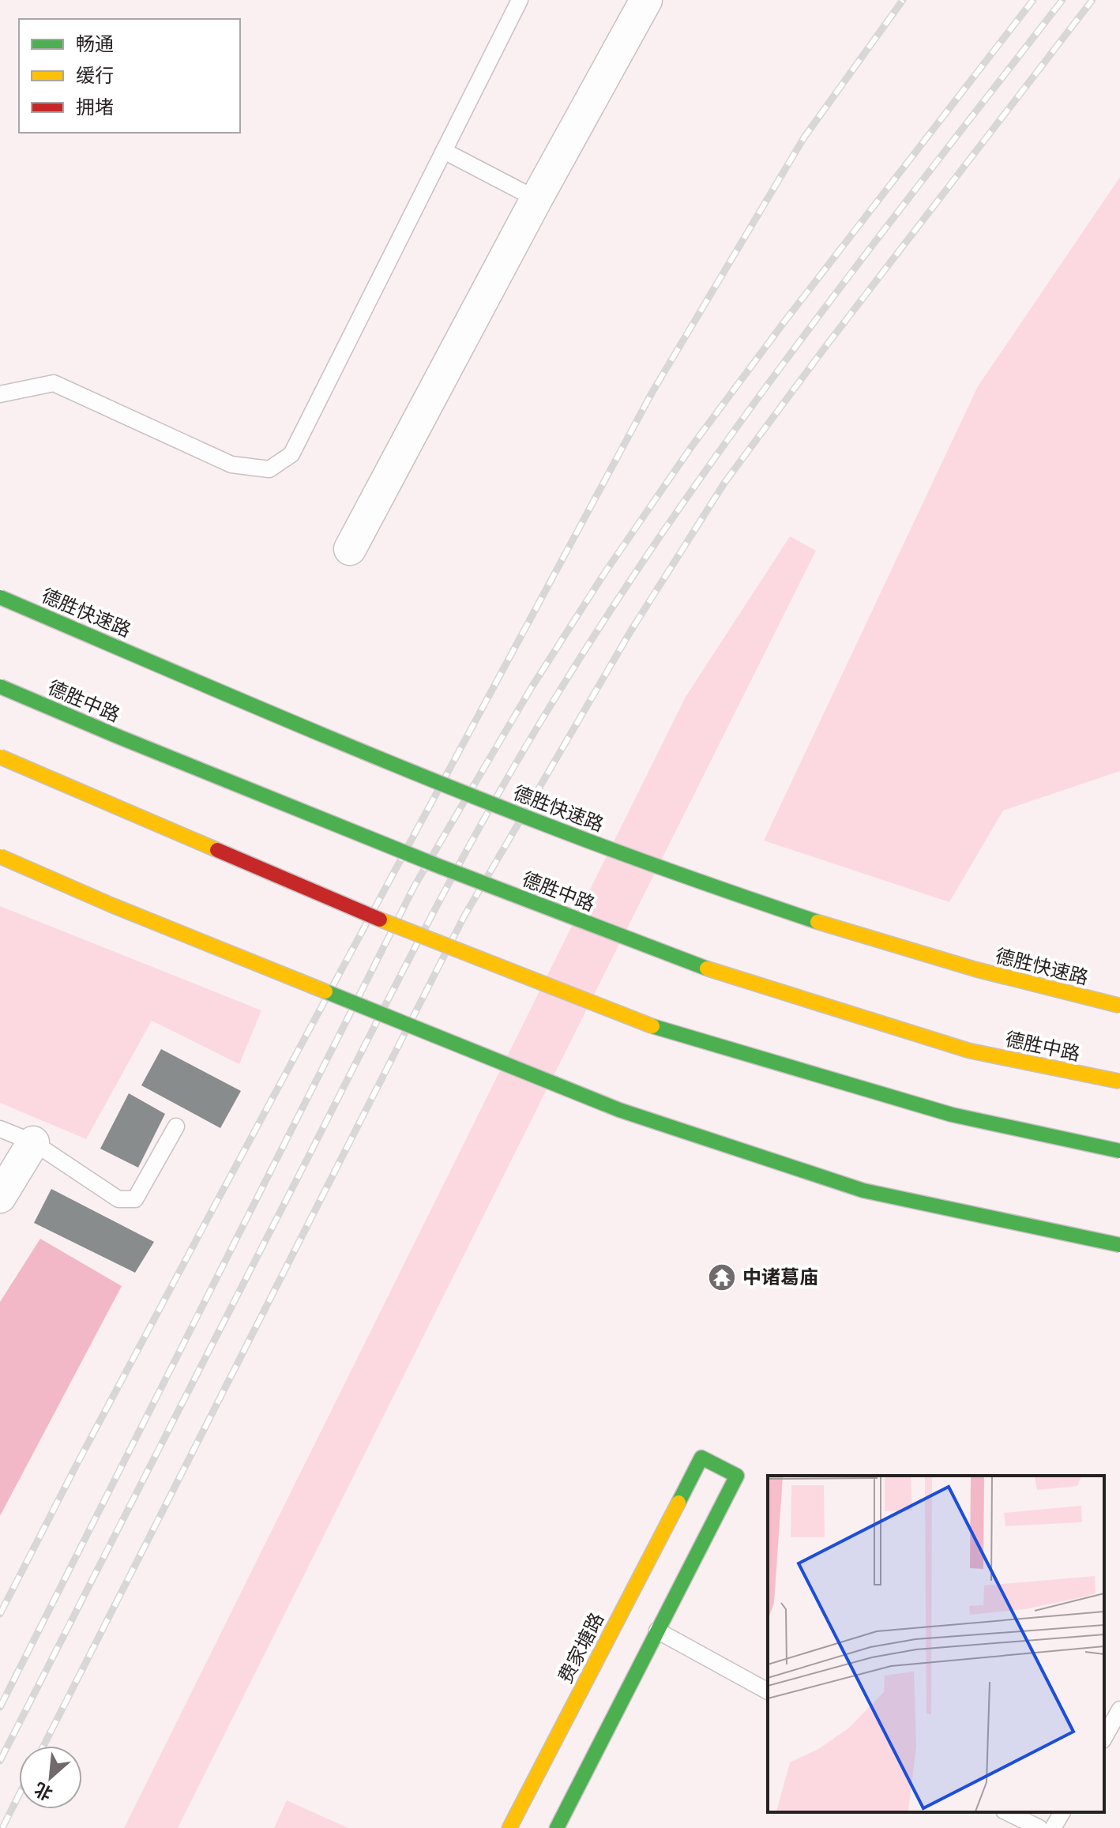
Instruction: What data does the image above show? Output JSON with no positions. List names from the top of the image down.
{
  "streets": {
    "main road": ["德胜快速路", "德胜中路", "费家塘路"]
  },
  "places": {
    "temple": ["中诸葛庙"]
  },
  "legend": ["畅通", "缓行", "拥堵"],
  "north": "bottom left"
}
